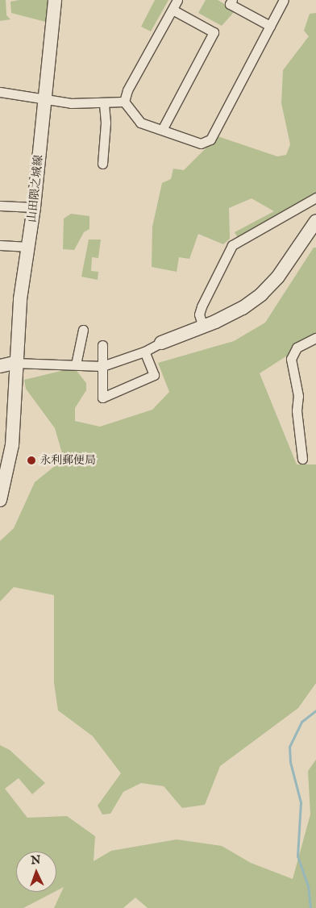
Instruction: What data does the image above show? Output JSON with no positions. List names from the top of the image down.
{
  "streets": {
    "main road": ["山田隈之城線"]
  },
  "places": ["永利郵便局"],
  "north": "top"
}
